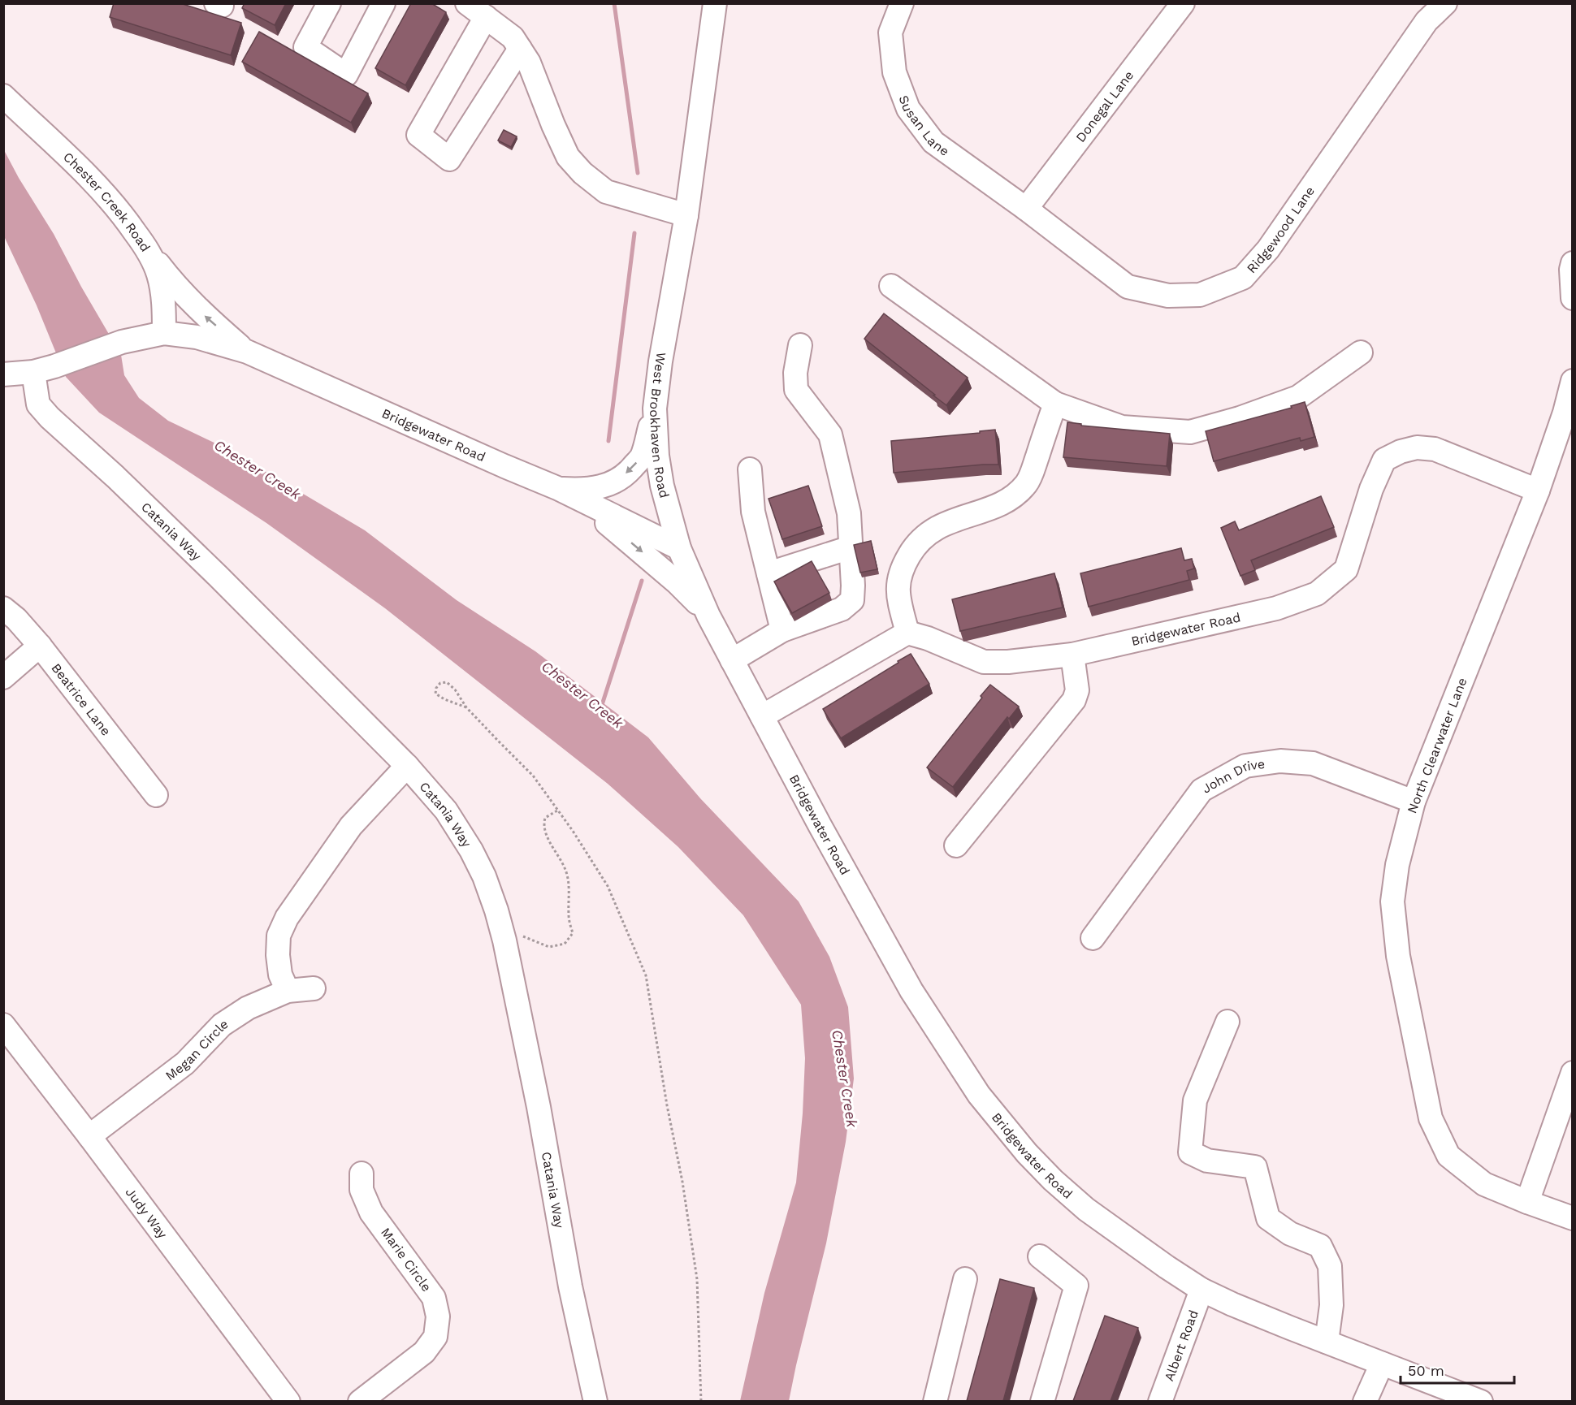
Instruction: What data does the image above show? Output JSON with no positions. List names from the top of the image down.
{
  "streets": {
    "street": [
      "Donegal Lane",
      "Susan Lane",
      "Chester Creek Road",
      "Ridgewood Lane",
      "West Brookhaven Road",
      "Bridgewater Road",
      "Catania Way",
      "Beatrice Lane",
      "North Clearwater Lane",
      "John Drive",
      "Megan Circle",
      "Judy Way",
      "Marie Circle",
      "Albert Road"
    ]
  },
  "crossings": [
    ["Donegal Lane", "Susan Lane"],
    ["Donegal Lane", "Ridgewood Lane"],
    ["Susan Lane", "Ridgewood Lane"],
    ["Chester Creek Road", "Bridgewater Road"],
    ["West Brookhaven Road", "Bridgewater Road"],
    ["Bridgewater Road", "Catania Way"],
    ["Bridgewater Road", "North Clearwater Lane"],
    ["Bridgewater Road", "Albert Road"],
    ["North Clearwater Lane", "John Drive"],
    ["Megan Circle", "Judy Way"]
  ],
  "water": ["Chester Creek"],
  "scale_bar": "50 m"
}
